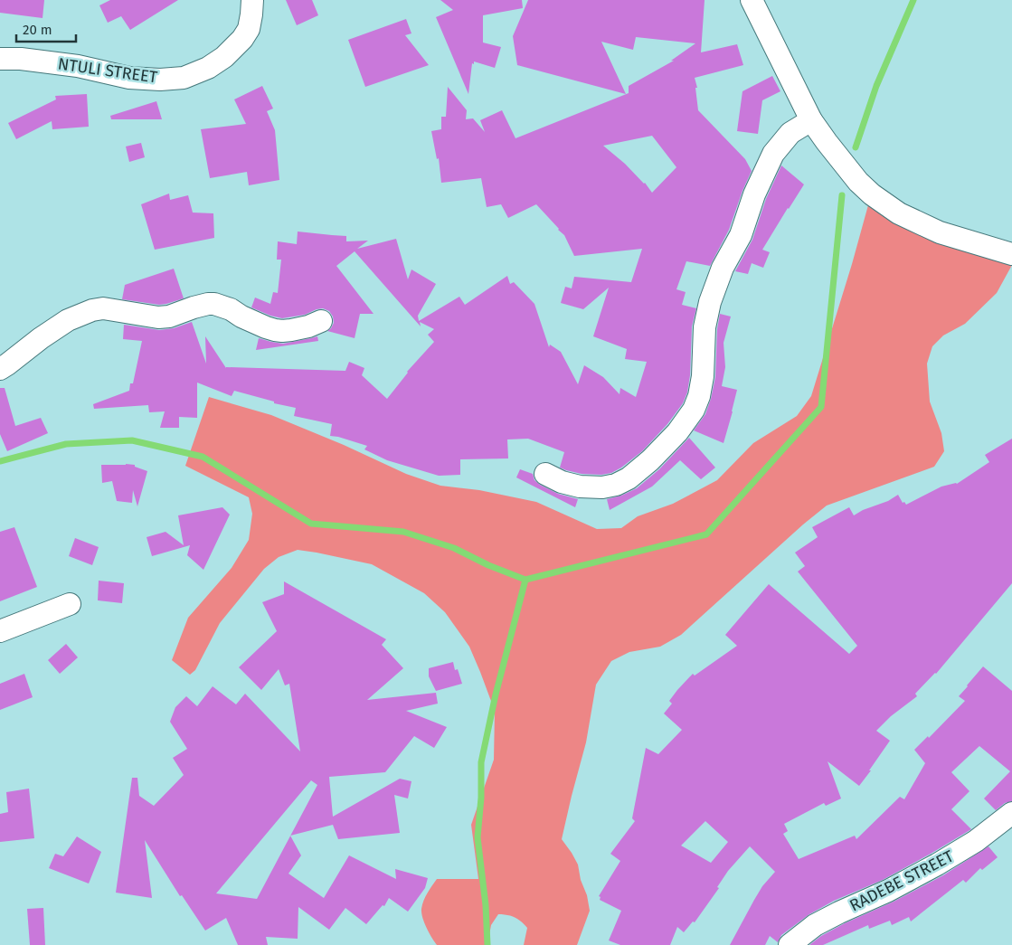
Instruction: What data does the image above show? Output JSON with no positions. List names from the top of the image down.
{
  "streets": {
    "street": ["NTULI STREET", "RADEBE STREET"]
  },
  "scale_bar": "20 m"
}
